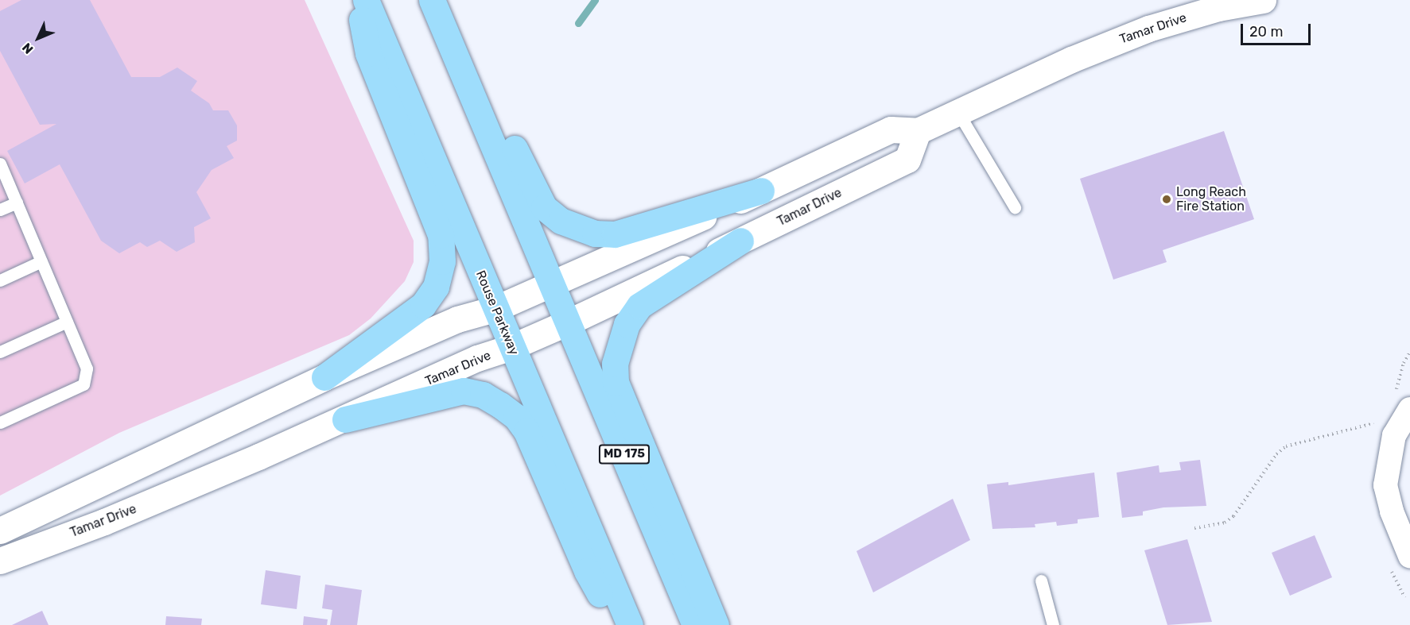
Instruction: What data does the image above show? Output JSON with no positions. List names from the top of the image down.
{
  "streets": {
    "main road": ["Rouse Parkway", "MD 175"],
    "street": ["Tamar Drive"]
  },
  "crossings": [
    ["Tamar Drive", "Rouse Parkway"],
    ["Tamar Drive", "MD 175"]
  ],
  "places": ["Long Reach Fire Station"],
  "scale_bar": "20 m",
  "north": "bottom left"
}
